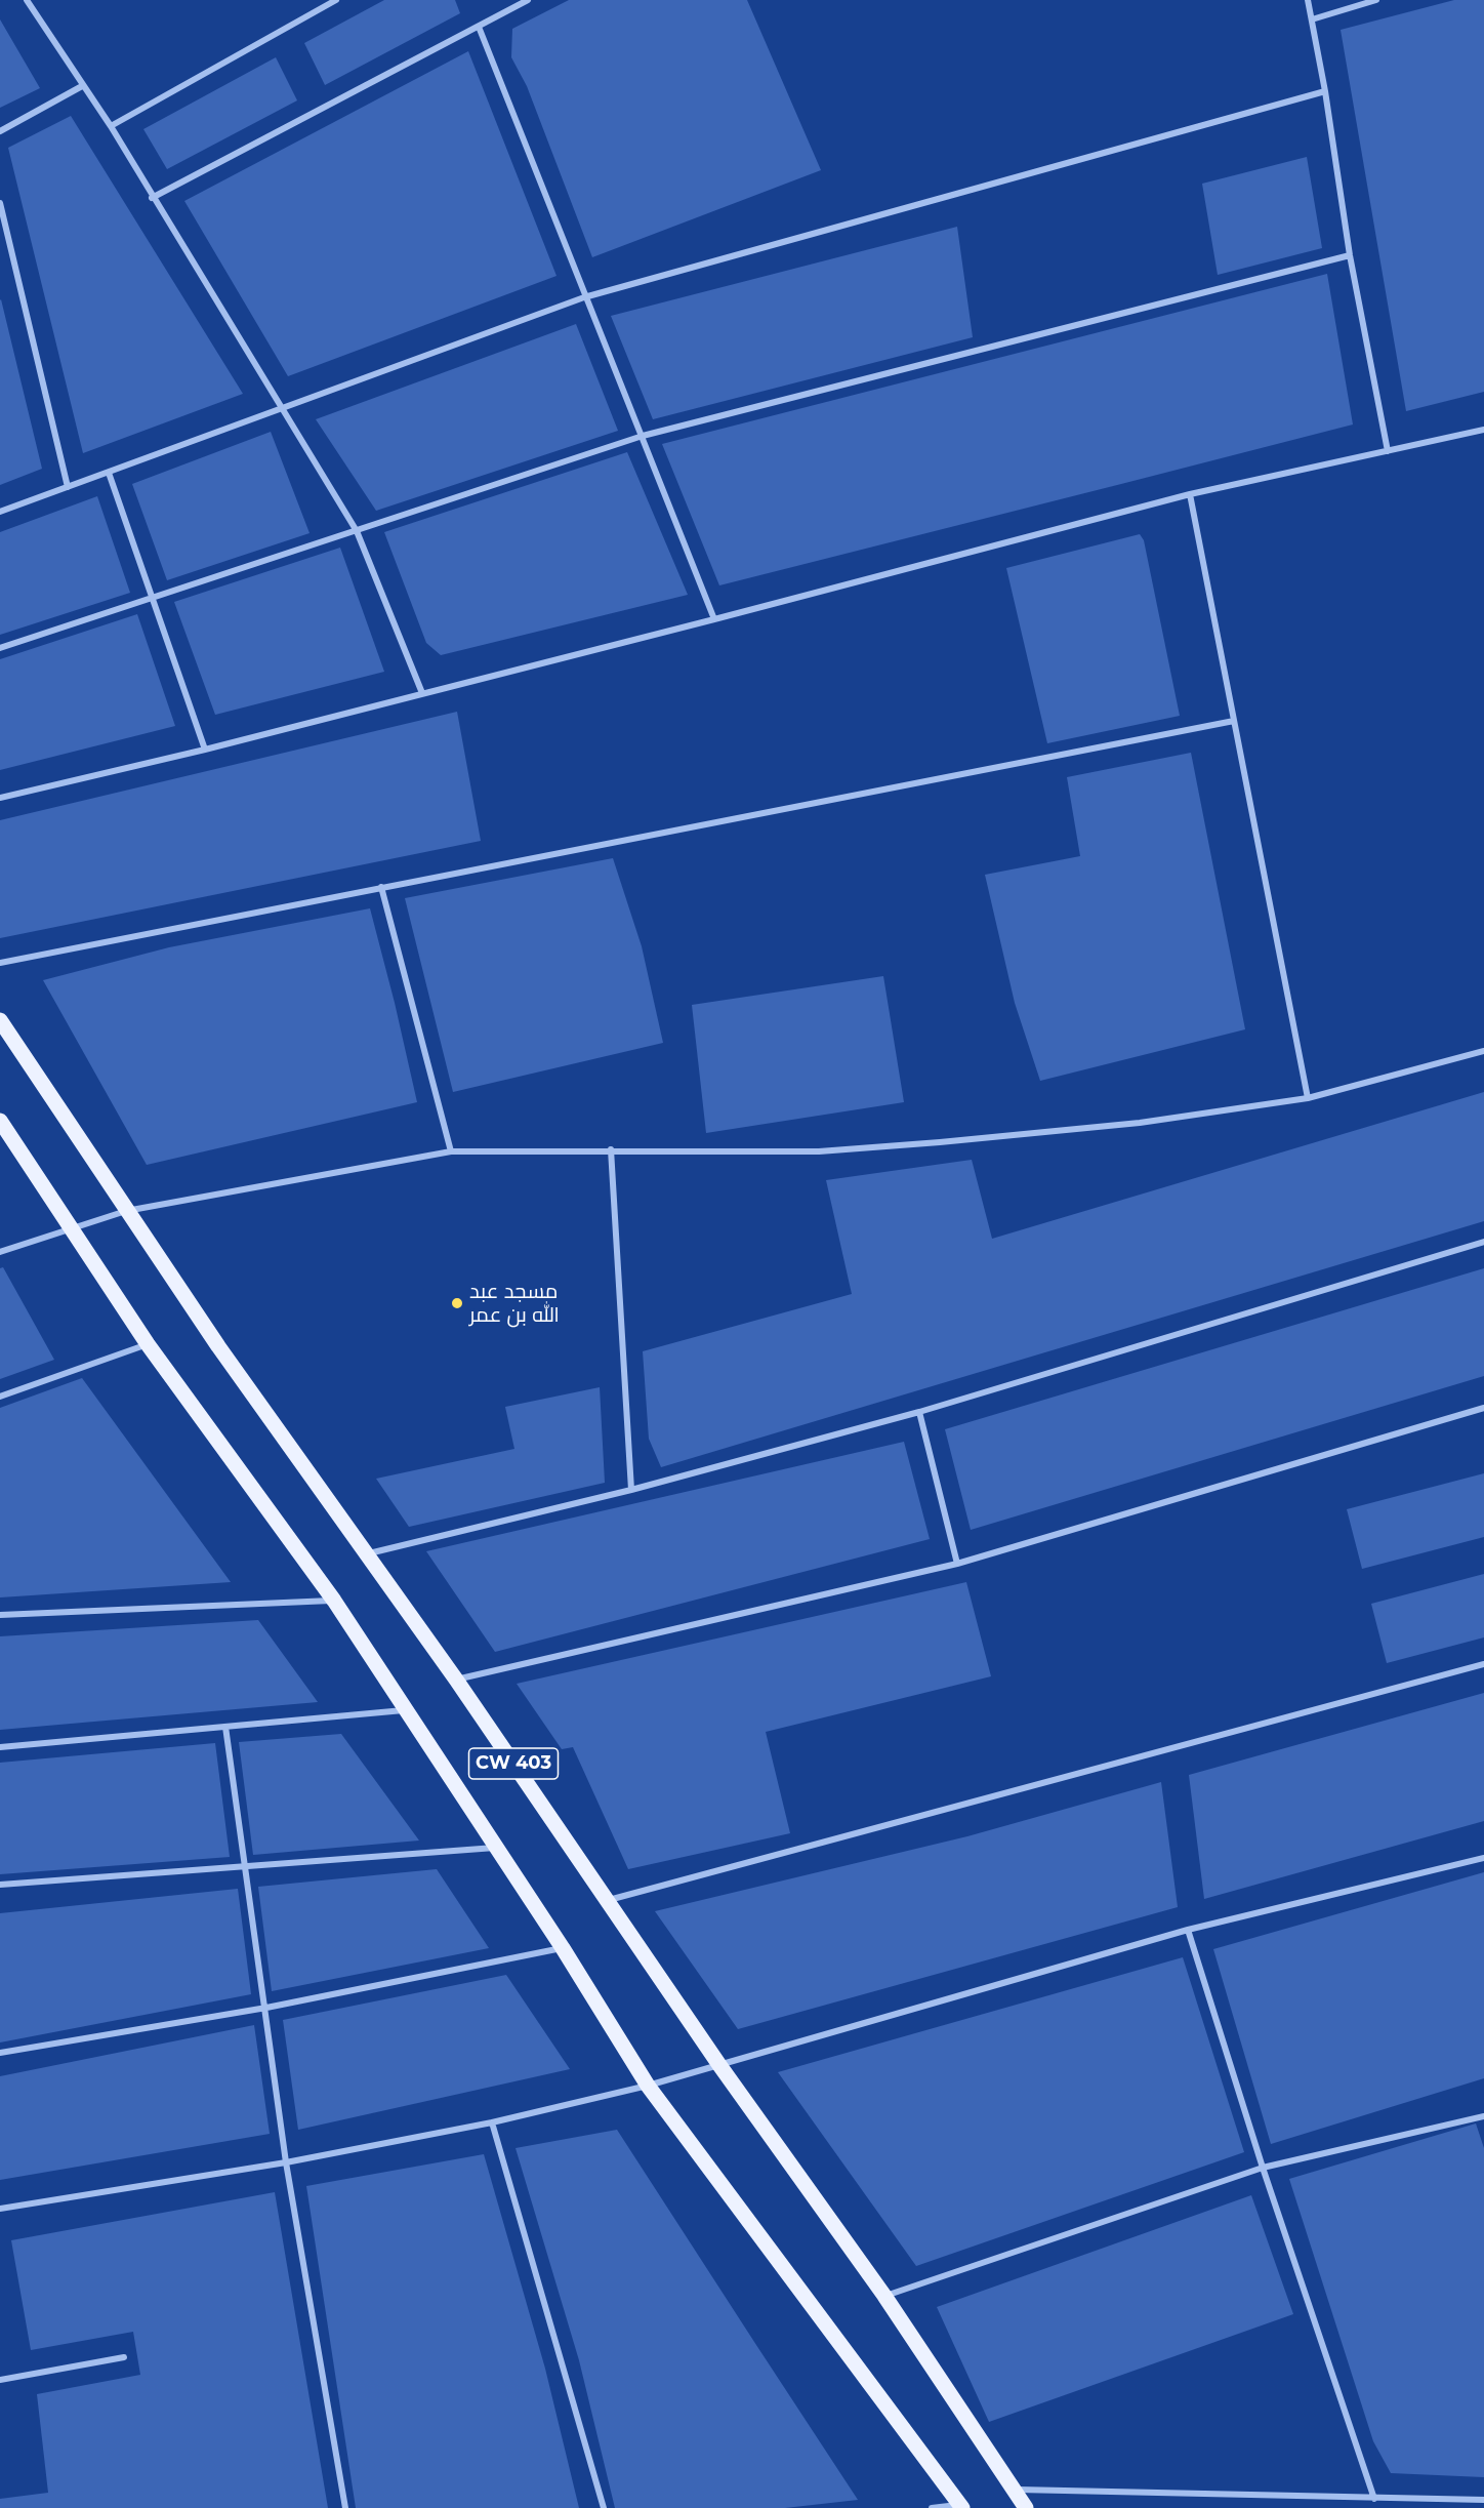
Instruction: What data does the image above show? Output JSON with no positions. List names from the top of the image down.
{
  "streets": {
    "main road": ["CW 403"]
  },
  "places": ["مسجد عبد الله بن عمر"]
}
